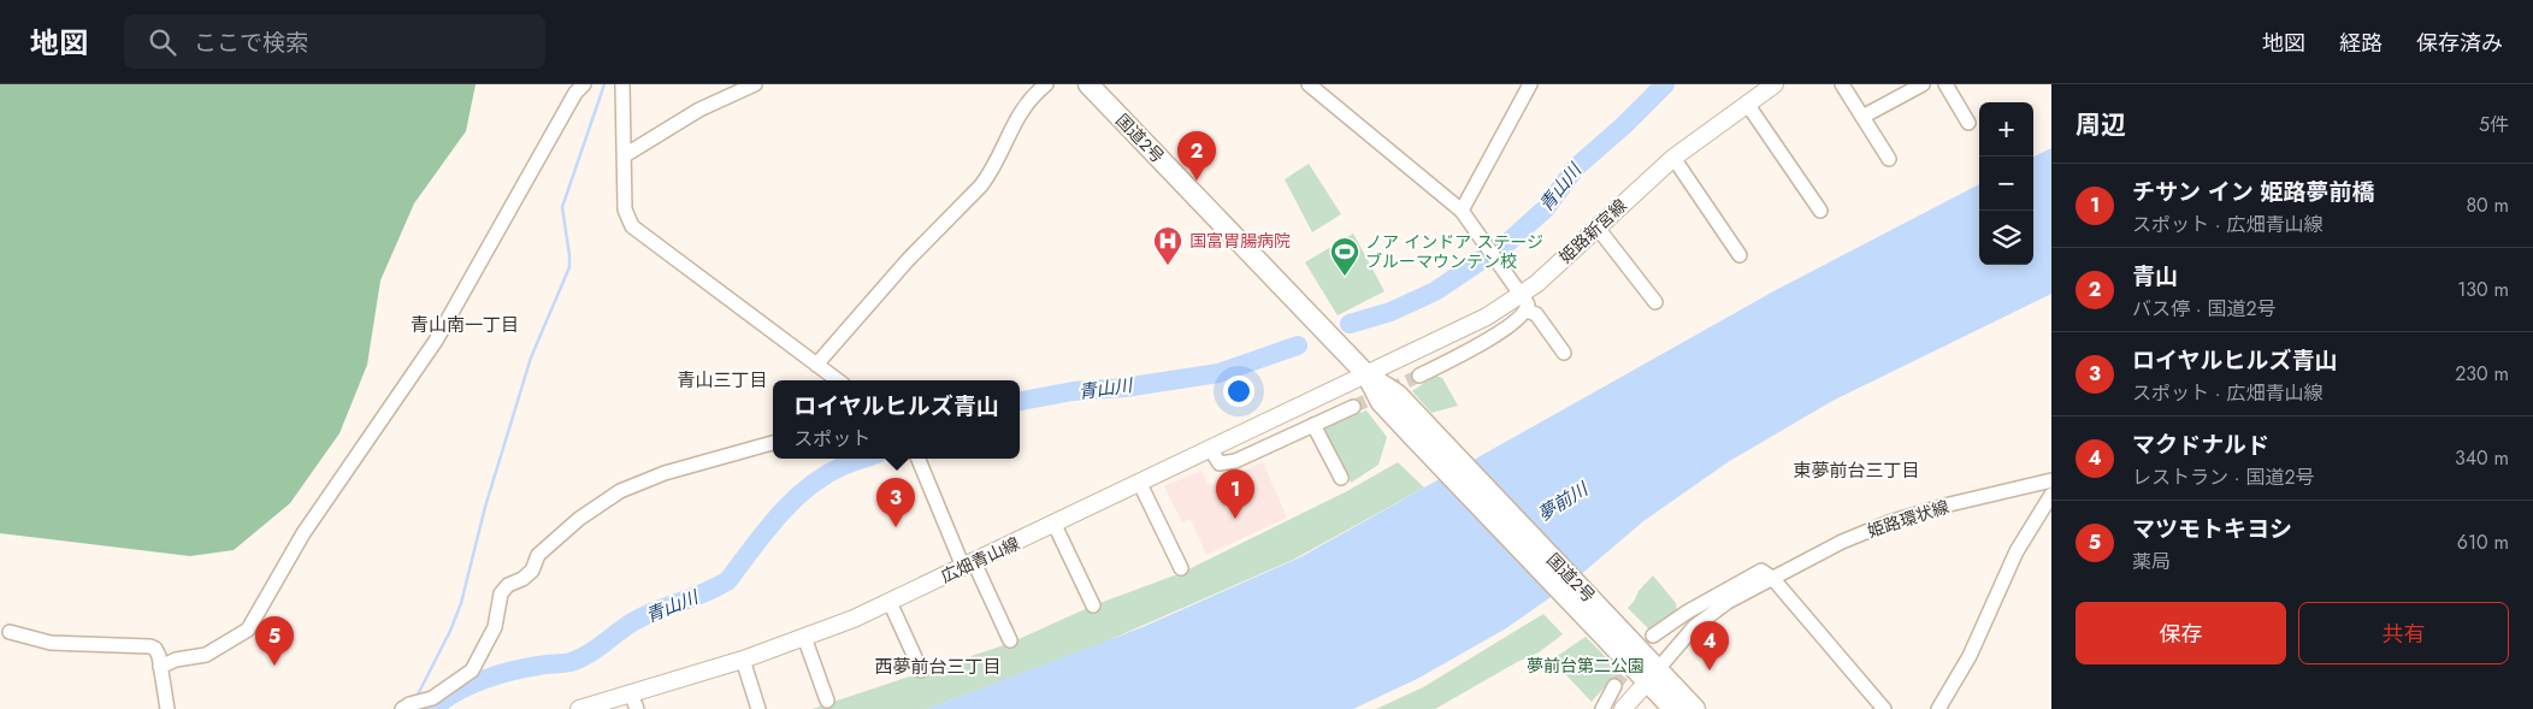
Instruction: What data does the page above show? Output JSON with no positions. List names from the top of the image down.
{
  "streets": {
    "highway": ["国道2号"],
    "main road": ["姫路新宮線", "広畑青山線"],
    "street": ["姫路環状線"]
  },
  "crossings": [
    ["国道2号", "姫路新宮線"],
    ["国道2号", "姫路環状線"],
    ["国道2号", "広畑青山線"],
    ["姫路新宮線", "広畑青山線"]
  ],
  "districts": [
    "青山南一丁目",
    "青山三丁目",
    "東夢前台三丁目",
    "西夢前台三丁目"
  ],
  "water": ["青山川", "夢前川"],
  "parks": ["夢前台第二公園"],
  "places": {
    "hospital": ["国富胃腸病院"],
    "sports": ["ノア インドア ステージ ブルーマウンテン校"]
  },
  "page": {
    "header": "地図",
    "search": "ここで検索",
    "nav": ["地図", "経路", "保存済み"],
    "heading": ["周辺", "5件"],
    "map_buttons": ["+", "−"],
    "pins": [
      "2",
      "1",
      "3",
      "5",
      "4"
    ],
    "list": [
      {
        "mark": "1",
        "name": "チサン イン 姫路夢前橋",
        "note": "スポット · 広畑青山線",
        "value": "80 m"
      },
      {
        "mark": "2",
        "name": "青山",
        "note": "バス停 · 国道2号",
        "value": "130 m"
      },
      {
        "mark": "3",
        "name": "ロイヤルヒルズ青山",
        "note": "スポット · 広畑青山線",
        "value": "230 m"
      },
      {
        "mark": "4",
        "name": "マクドナルド",
        "note": "レストラン · 国道2号",
        "value": "340 m"
      },
      {
        "mark": "5",
        "name": "マツモトキヨシ",
        "note": "薬局",
        "value": "610 m"
      }
    ],
    "popup": ["ロイヤルヒルズ青山", "スポット"],
    "buttons": ["保存", "共有"]
  }
}
